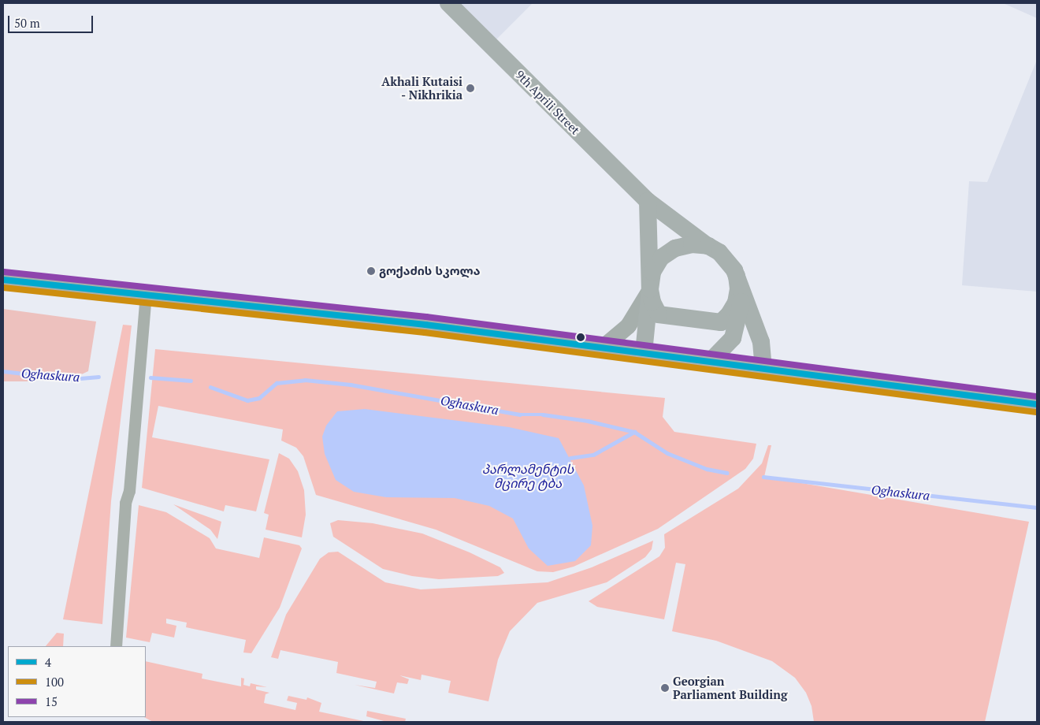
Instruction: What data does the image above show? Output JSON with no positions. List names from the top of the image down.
{
  "streets": {
    "main road": ["9th Aprili Street"]
  },
  "water": ["Oghaskura", "პარლამენტის მცირე ტბა"],
  "places": ["Akhali Kutaisi - Nikhrikia", "გოქაძის სკოლა", "Georgian Parliament Building"],
  "lines": ["transit line 15", "transit line 4", "transit line 100"],
  "legend": ["4", "100", "15"],
  "scale_bar": "50 m"
}
